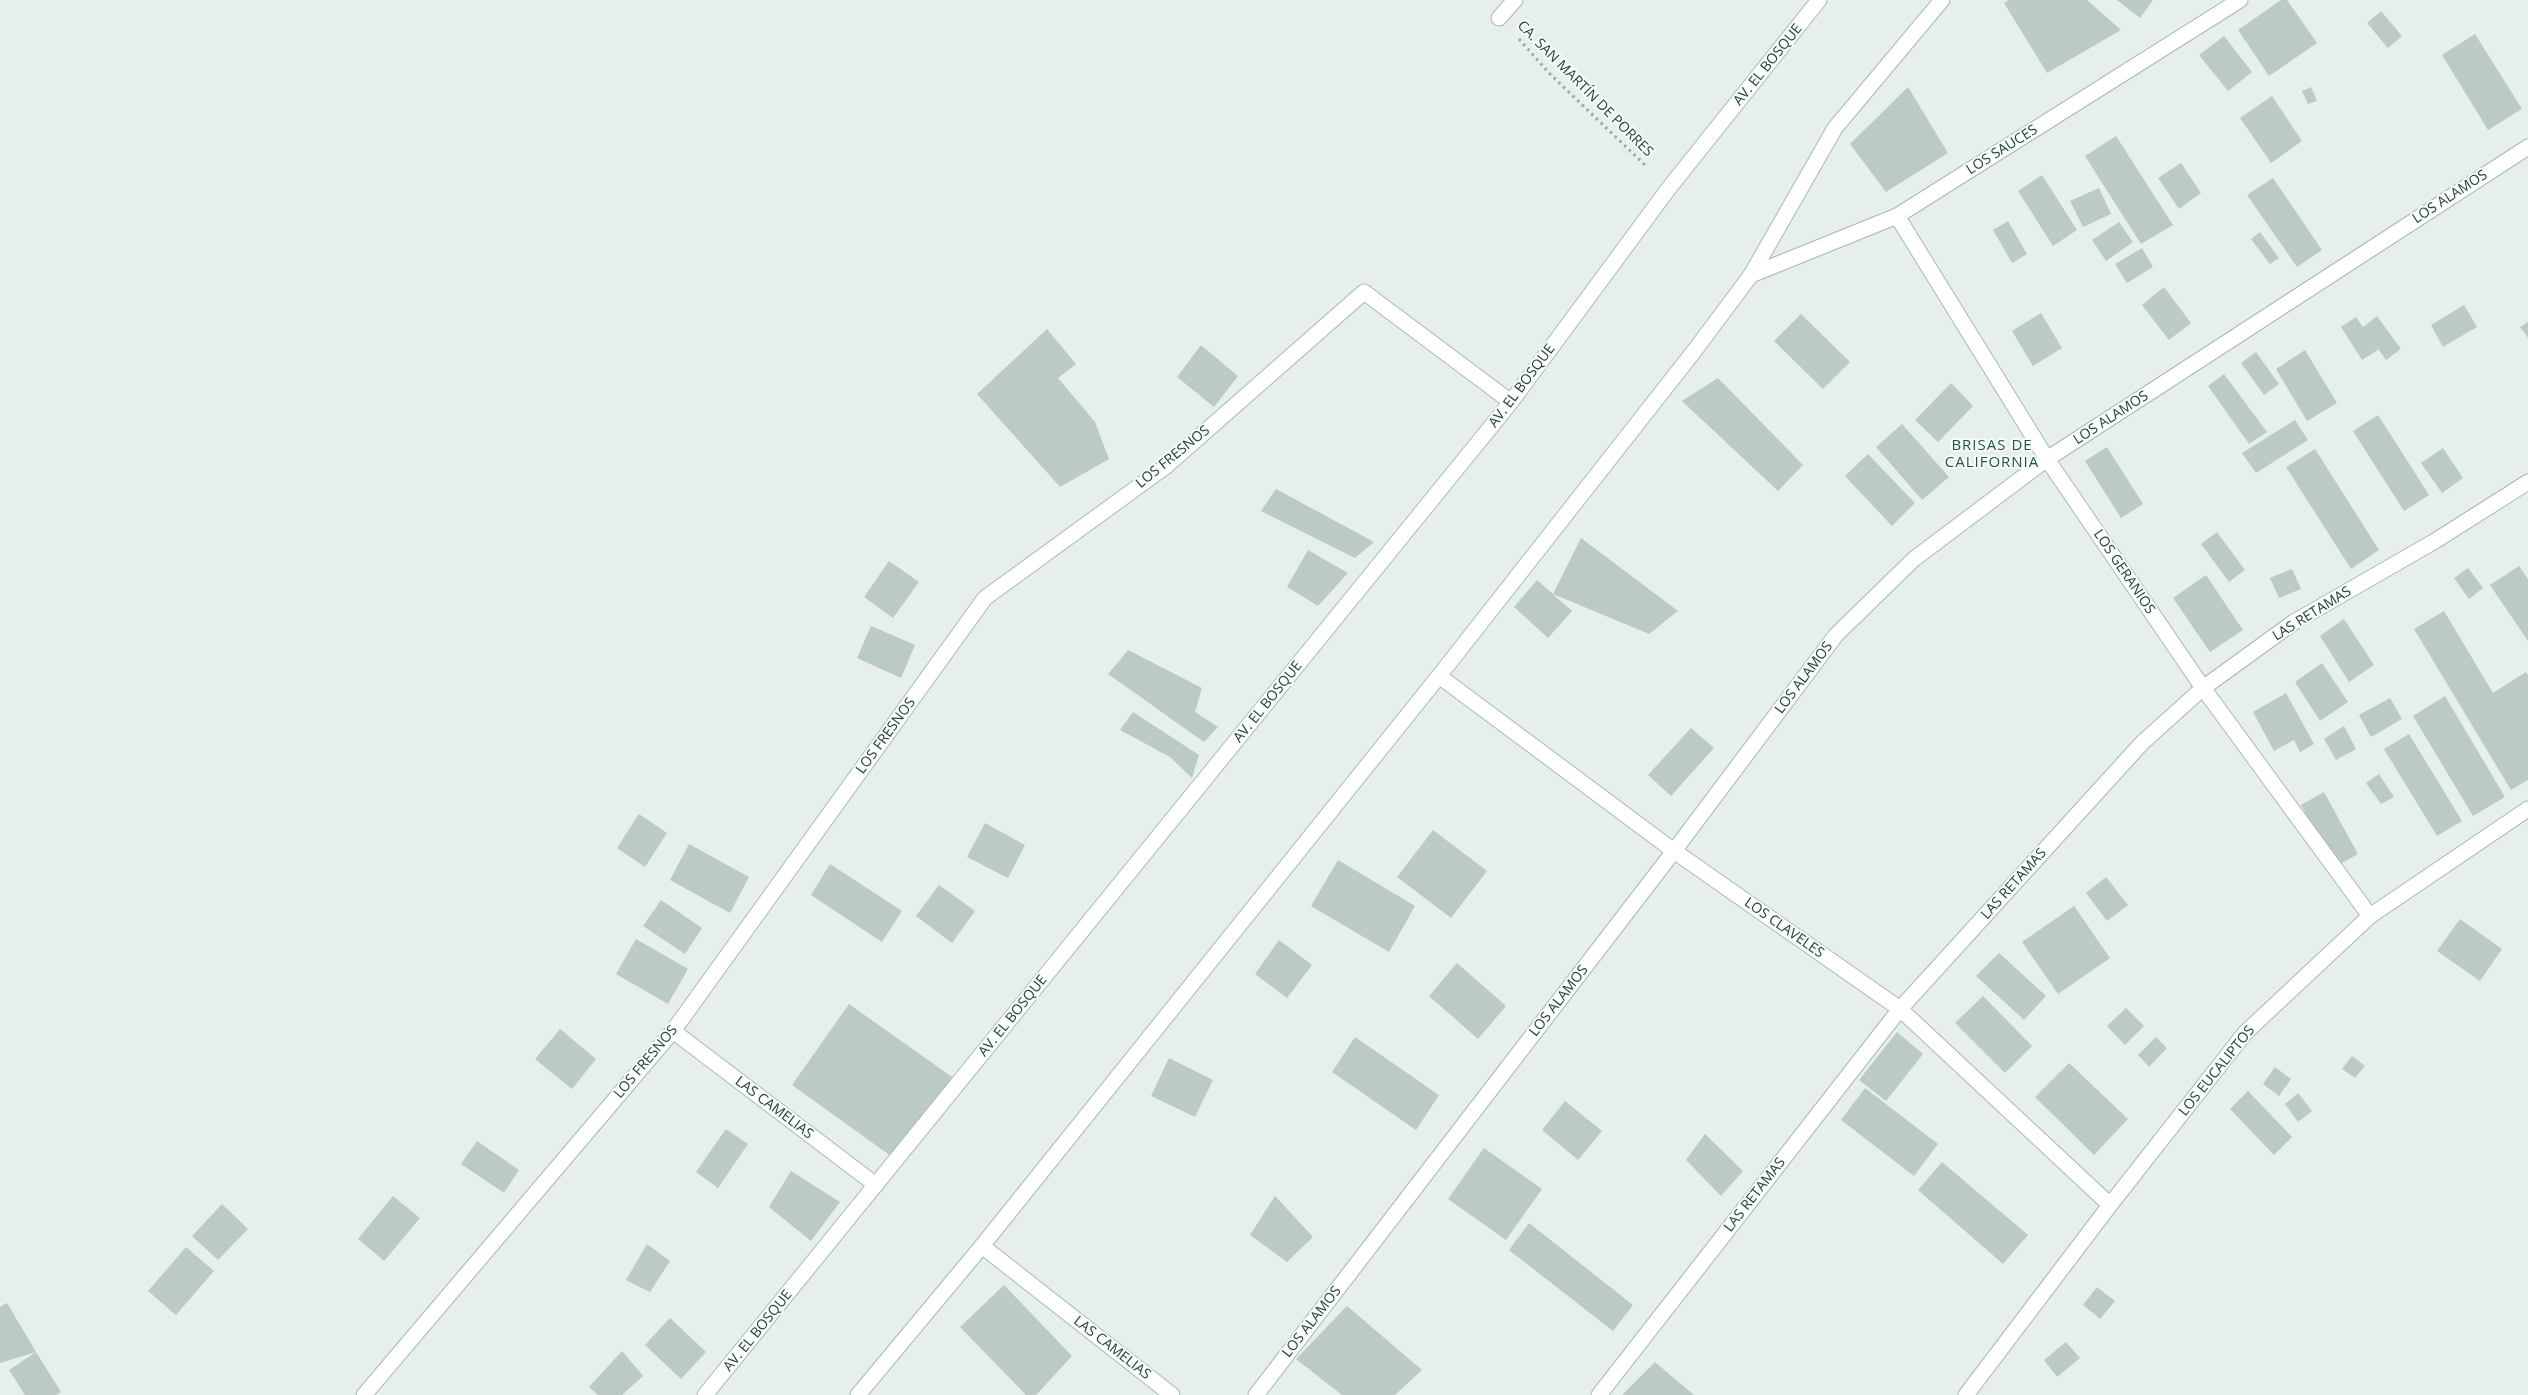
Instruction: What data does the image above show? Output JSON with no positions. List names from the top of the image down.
{
  "streets": {
    "street": [
      "AV. EL BOSQUE",
      "LOS SAUCES",
      "LOS ALAMOS",
      "LOS FRESNOS",
      "LOS GERANIOS",
      "LAS RETAMAS",
      "LOS CLAVELES",
      "LOS EUCALIPTOS",
      "LAS CAMELIAS"
    ],
    "path": ["CA. SAN MARTÍN DE PORRES"]
  },
  "crossings": [
    ["AV. EL BOSQUE", "CA. SAN MARTÍN DE PORRES"],
    ["AV. EL BOSQUE", "LOS FRESNOS"],
    ["AV. EL BOSQUE", "LAS CAMELIAS"],
    ["LOS SAUCES", "LOS GERANIOS"],
    ["LOS ALAMOS", "LOS GERANIOS"],
    ["LOS ALAMOS", "LOS CLAVELES"],
    ["LOS FRESNOS", "LAS CAMELIAS"],
    ["LOS GERANIOS", "LAS RETAMAS"],
    ["LOS GERANIOS", "LOS EUCALIPTOS"],
    ["LAS RETAMAS", "LOS CLAVELES"],
    ["LOS CLAVELES", "LOS EUCALIPTOS"]
  ],
  "districts": ["BRISAS DE CALIFORNIA"]
}
